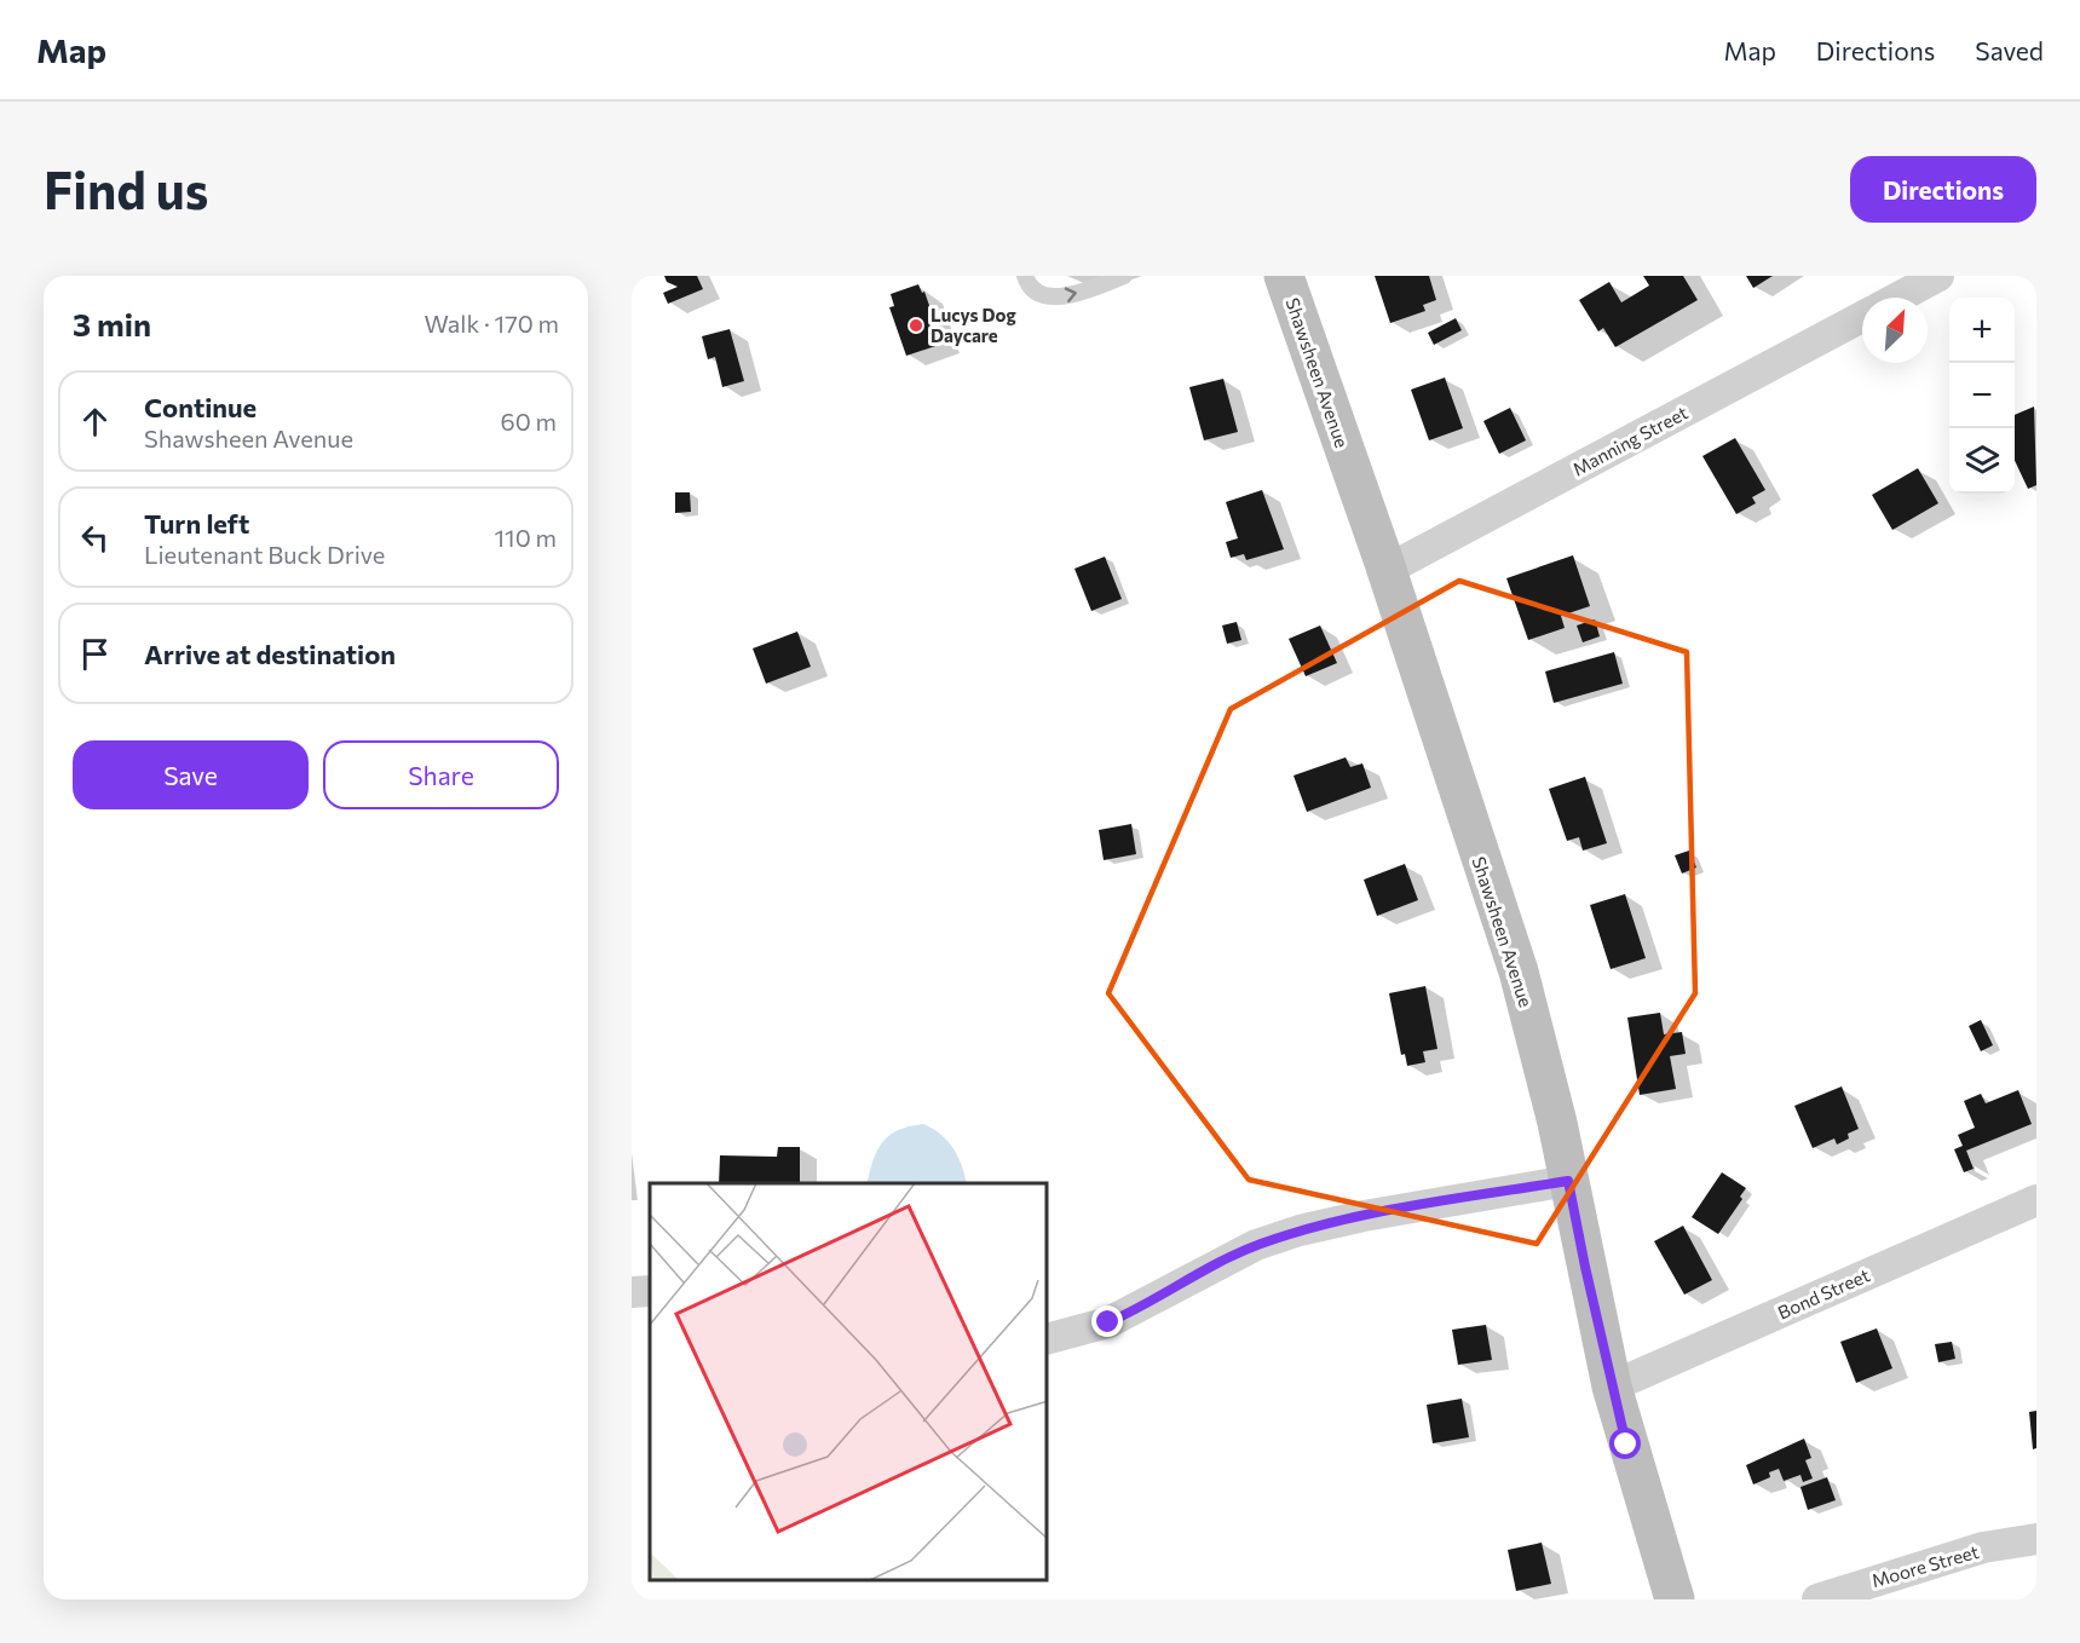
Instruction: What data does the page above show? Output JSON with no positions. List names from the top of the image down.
{
  "streets": {
    "main road": ["Shawsheen Avenue"],
    "street": ["Manning Street", "Bond Street", "Moore Street"]
  },
  "crossings": [
    ["Shawsheen Avenue", "Manning Street"],
    ["Shawsheen Avenue", "Bond Street"]
  ],
  "places": ["Lucys Dog Daycare"],
  "north": "top right",
  "page": {
    "header": "Map",
    "nav": ["Map", "Directions", "Saved"],
    "buttons": [
      "Directions",
      ["Save", "Share"]
    ],
    "title": "Find us",
    "heading": ["3 min", "Walk · 170 m"],
    "map_buttons": ["+", "−"],
    "list": [
      ["Continue", "Shawsheen Avenue", "60 m"],
      ["Turn left", "Lieutenant Buck Drive", "110 m"],
      "Arrive at destination"
    ]
  }
}
